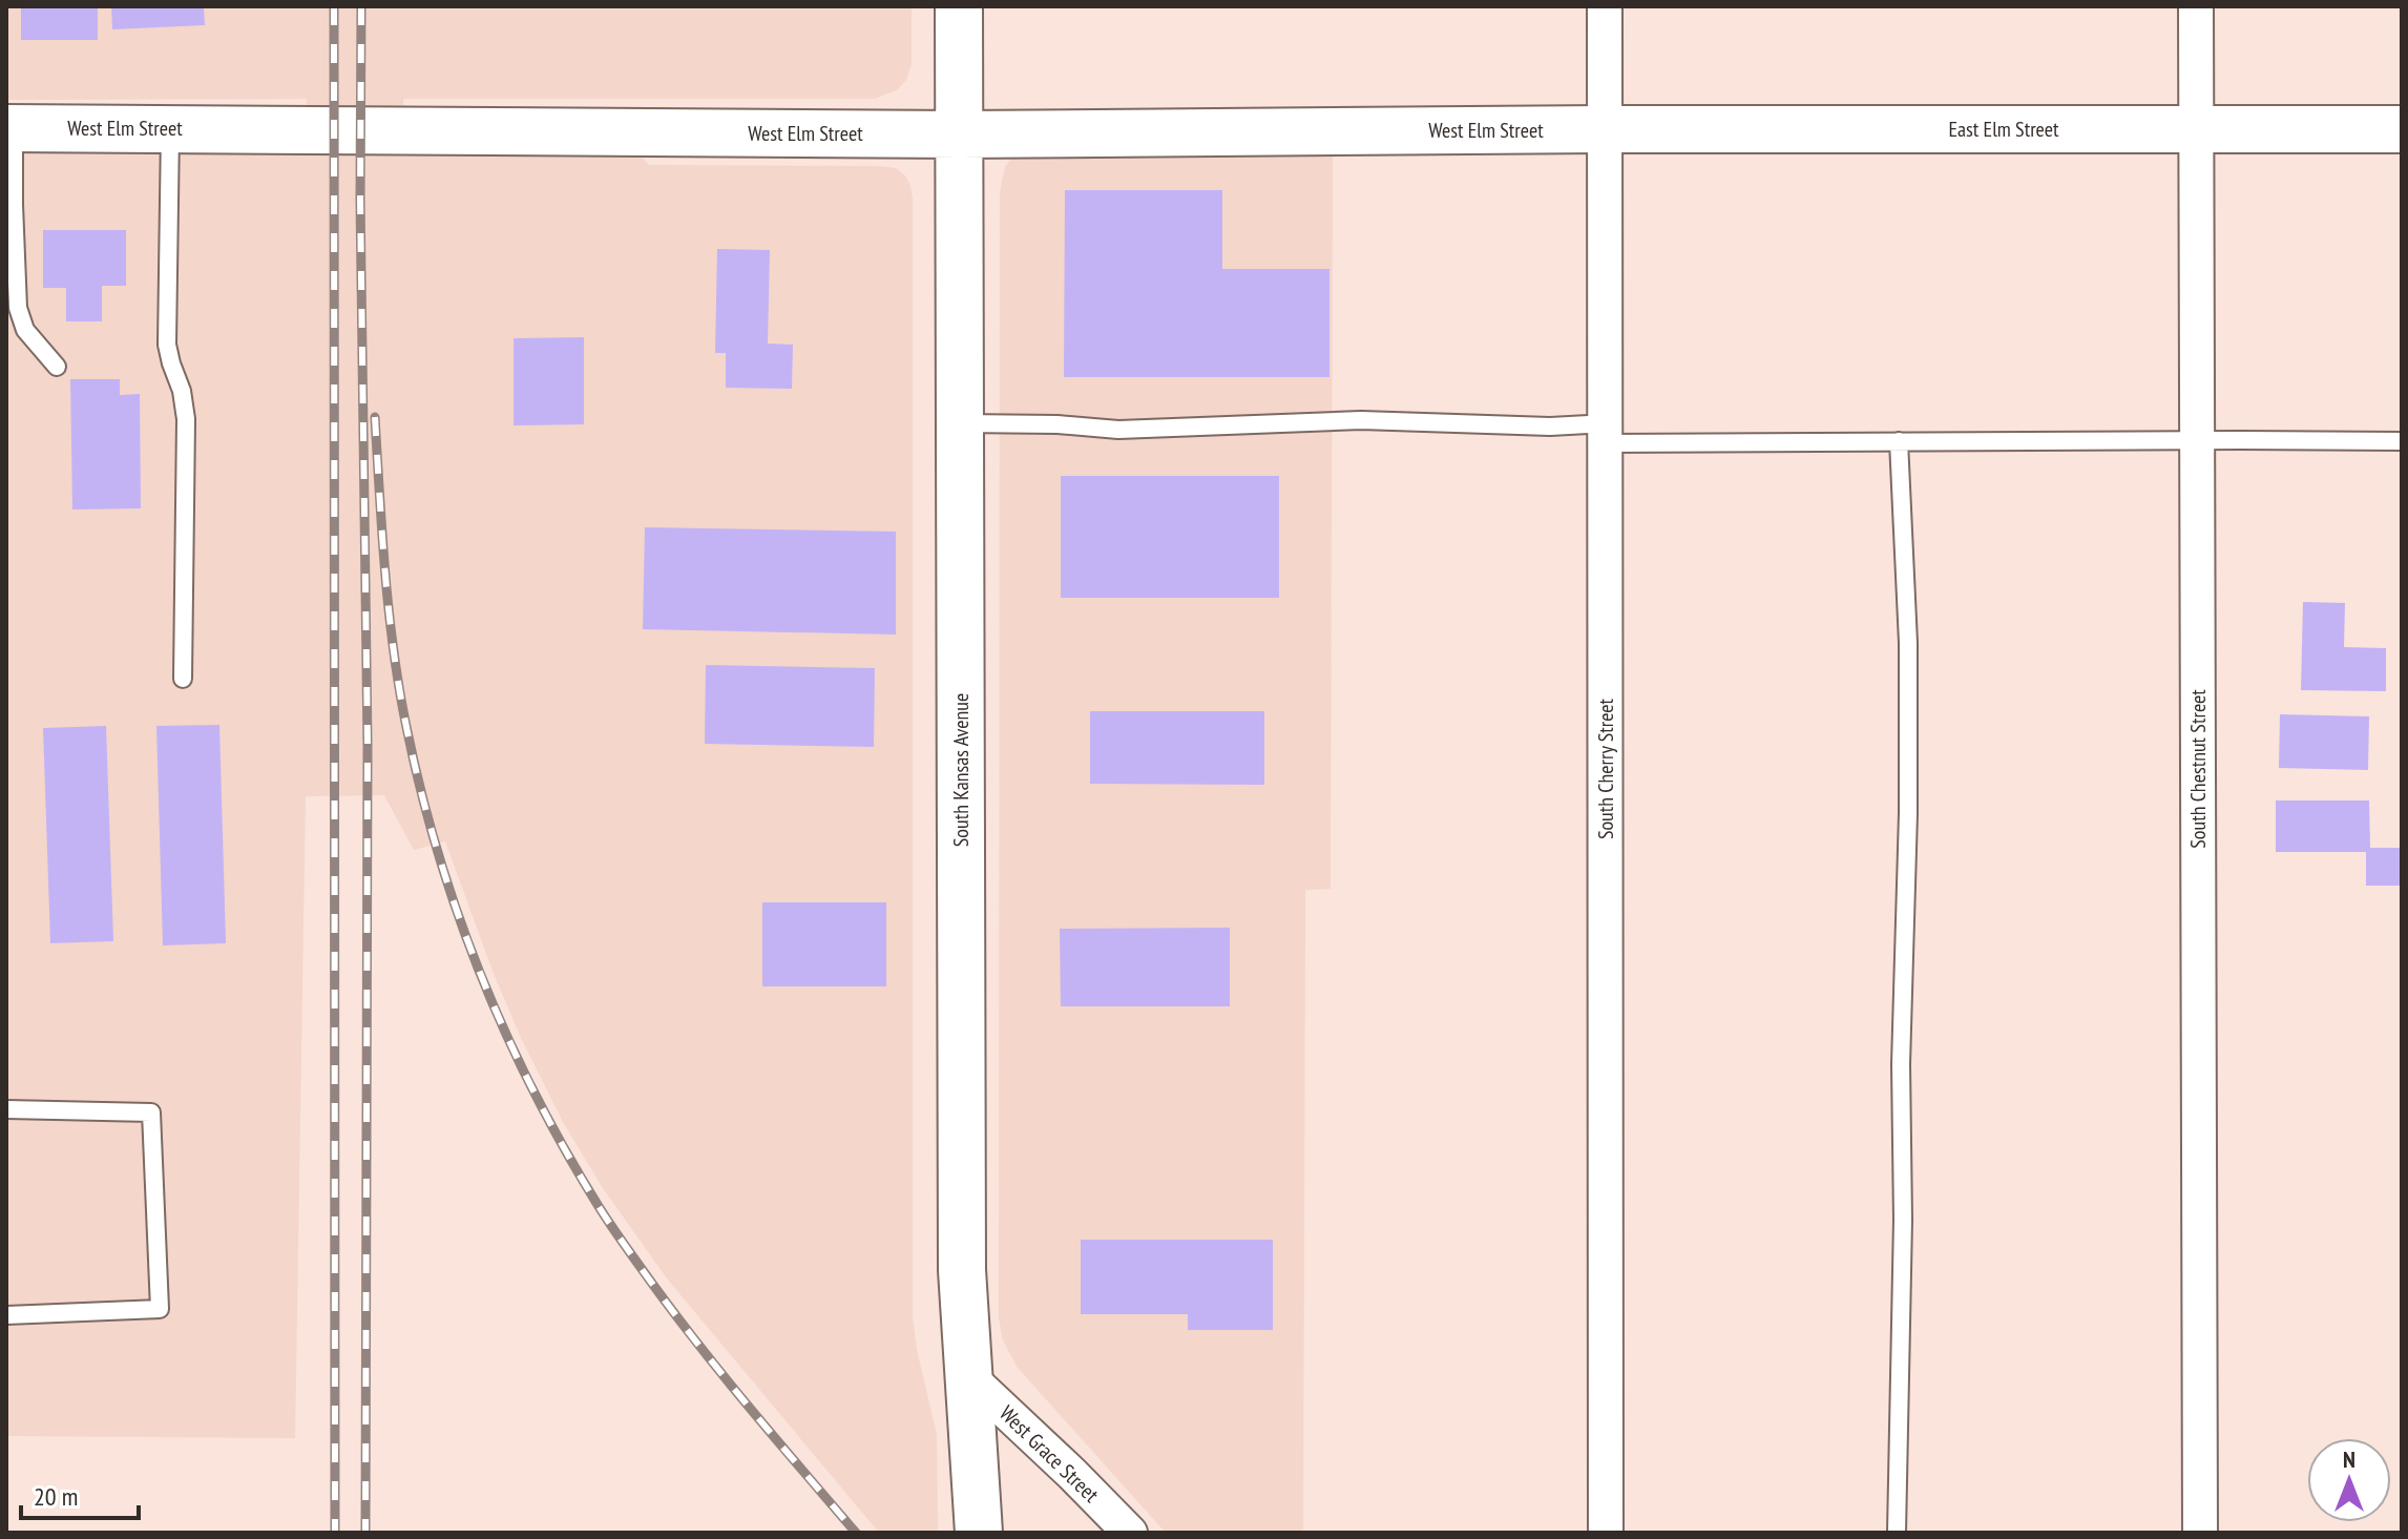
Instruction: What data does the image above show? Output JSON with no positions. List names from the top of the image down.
{
  "streets": {
    "street": [
      "West Elm Street",
      "East Elm Street",
      "South Cherry Street",
      "South Chestnut Street",
      "South Kansas Avenue",
      "West Grace Street"
    ]
  },
  "crossings": [
    ["West Elm Street", "East Elm Street"],
    ["West Elm Street", "South Cherry Street"],
    ["West Elm Street", "South Kansas Avenue"],
    ["East Elm Street", "South Cherry Street"],
    ["East Elm Street", "South Chestnut Street"],
    ["South Kansas Avenue", "West Grace Street"]
  ],
  "scale_bar": "20 m",
  "north": "top"
}
